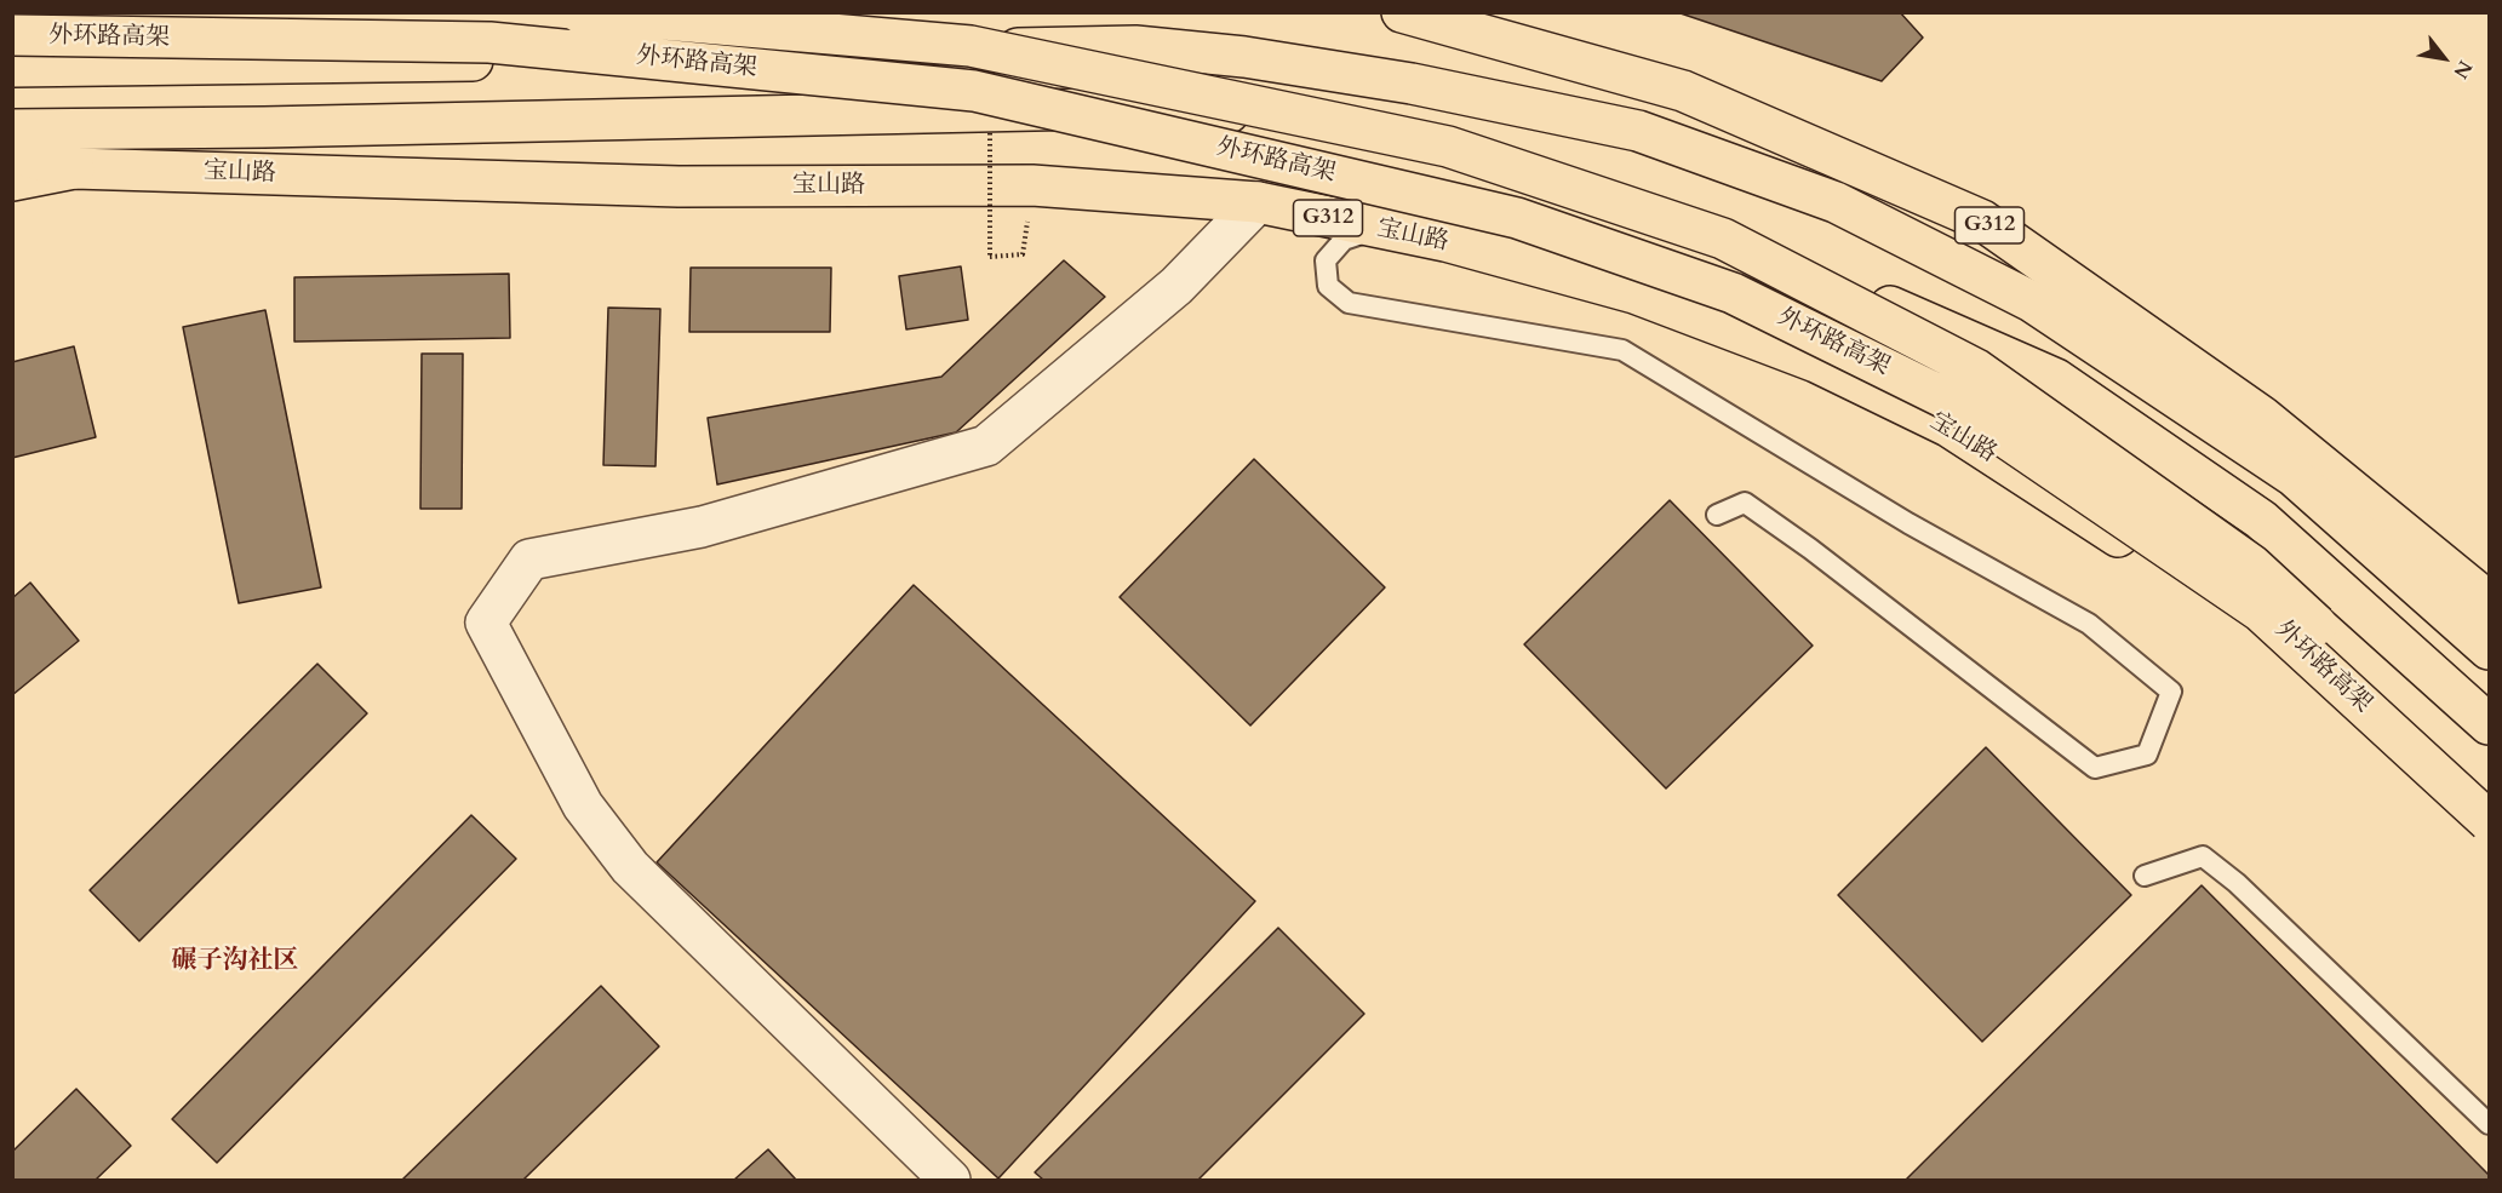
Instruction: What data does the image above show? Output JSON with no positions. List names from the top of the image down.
{
  "streets": {
    "main road": ["外环路高架", "宝山路", "G312"]
  },
  "districts": ["碾子沟社区"],
  "north": "bottom right"
}
